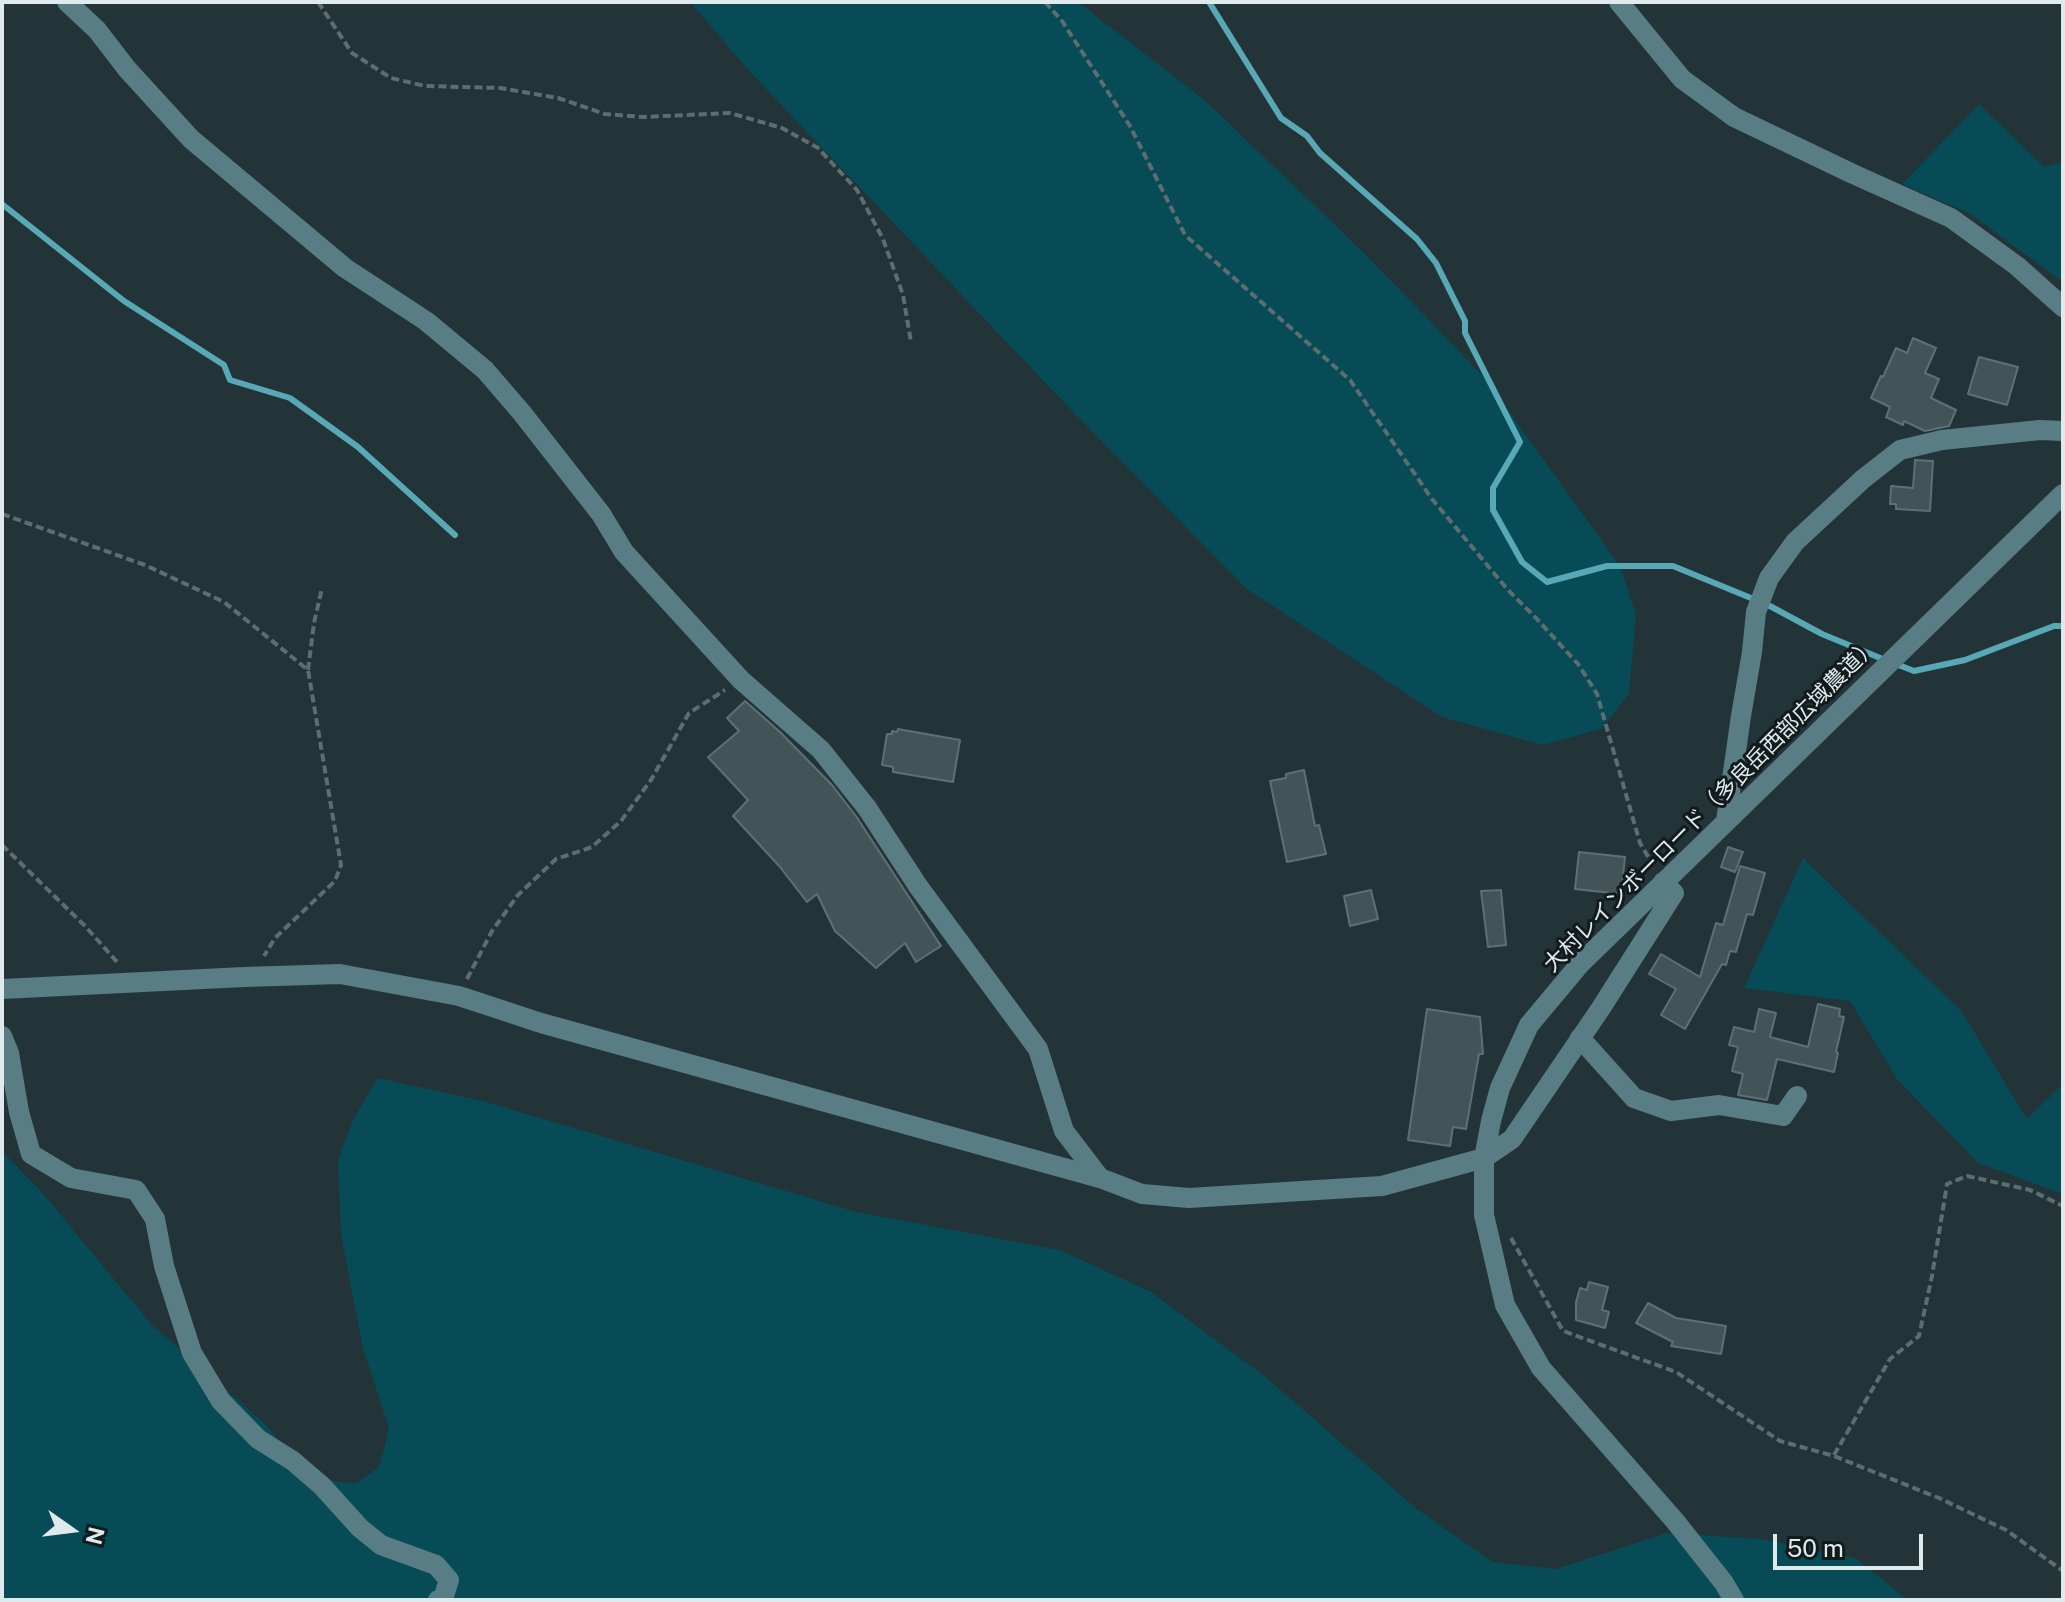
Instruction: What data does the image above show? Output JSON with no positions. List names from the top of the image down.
{
  "streets": {
    "street": ["大村レインボーロード（多良岳西部広域農道）"]
  },
  "scale_bar": "50 m",
  "north": "right"
}
